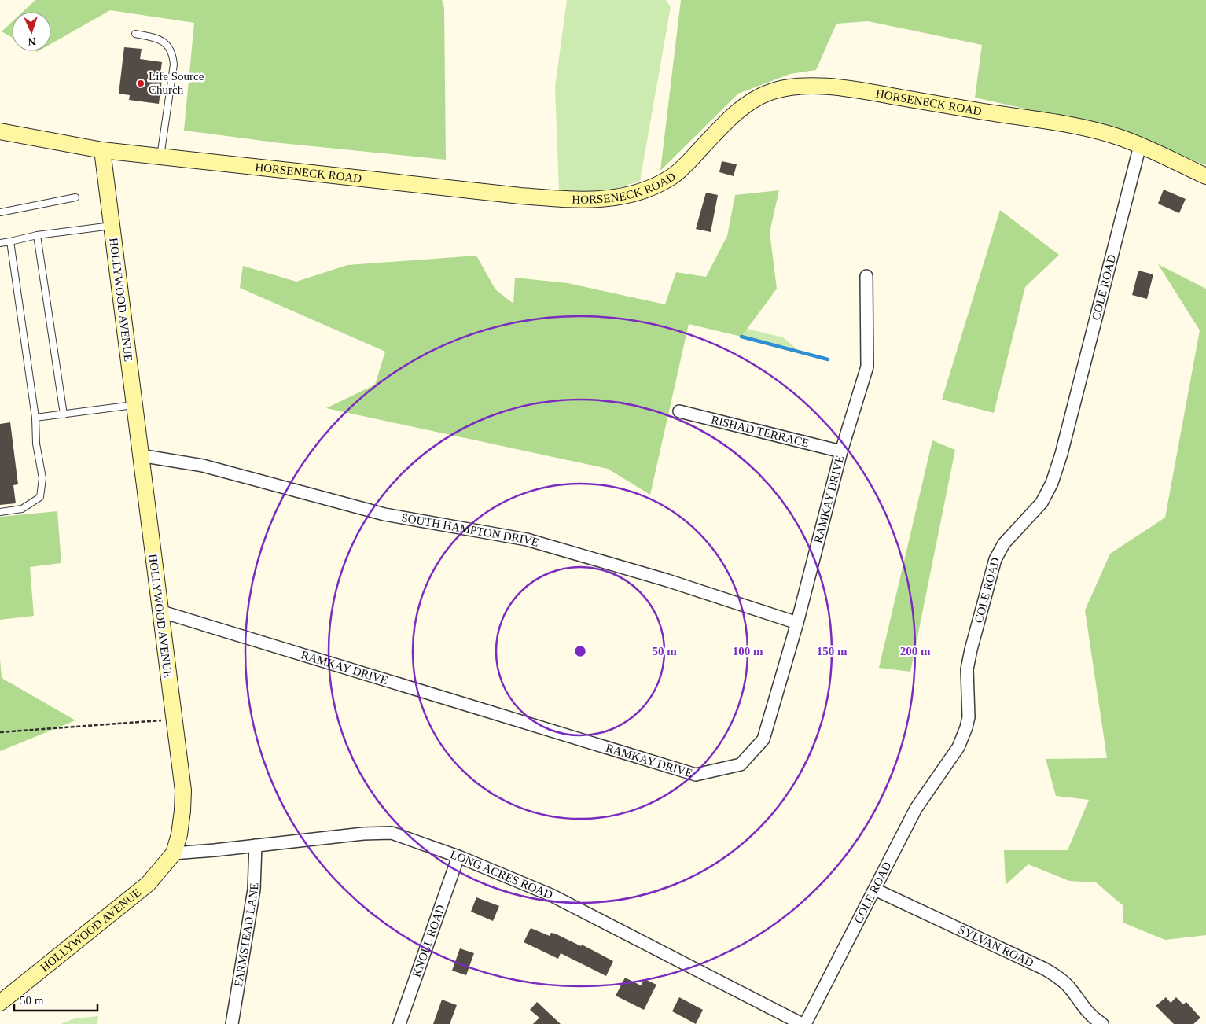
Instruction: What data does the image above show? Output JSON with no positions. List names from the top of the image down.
{
  "streets": {
    "street": [
      "HORSENECK ROAD",
      "COLE ROAD",
      "HOLLYWOOD AVENUE",
      "RISHAD TERRACE",
      "RAMKAY DRIVE",
      "SOUTH HAMPTON DRIVE",
      "LONG ACRES ROAD",
      "FARMSTEAD LANE",
      "KNOLL ROAD",
      "SYLVAN ROAD"
    ]
  },
  "crossings": [
    ["HORSENECK ROAD", "COLE ROAD"],
    ["HORSENECK ROAD", "HOLLYWOOD AVENUE"],
    ["COLE ROAD", "SYLVAN ROAD"],
    ["HOLLYWOOD AVENUE", "RAMKAY DRIVE"],
    ["HOLLYWOOD AVENUE", "SOUTH HAMPTON DRIVE"],
    ["HOLLYWOOD AVENUE", "LONG ACRES ROAD"],
    ["RISHAD TERRACE", "RAMKAY DRIVE"],
    ["RAMKAY DRIVE", "SOUTH HAMPTON DRIVE"],
    ["LONG ACRES ROAD", "FARMSTEAD LANE"],
    ["LONG ACRES ROAD", "KNOLL ROAD"]
  ],
  "places": ["Life Source Church"],
  "scale_bar": "50 m",
  "north": "bottom",
  "rings": [
    "50 m",
    "100 m",
    "150 m",
    "200 m"
  ]
}
